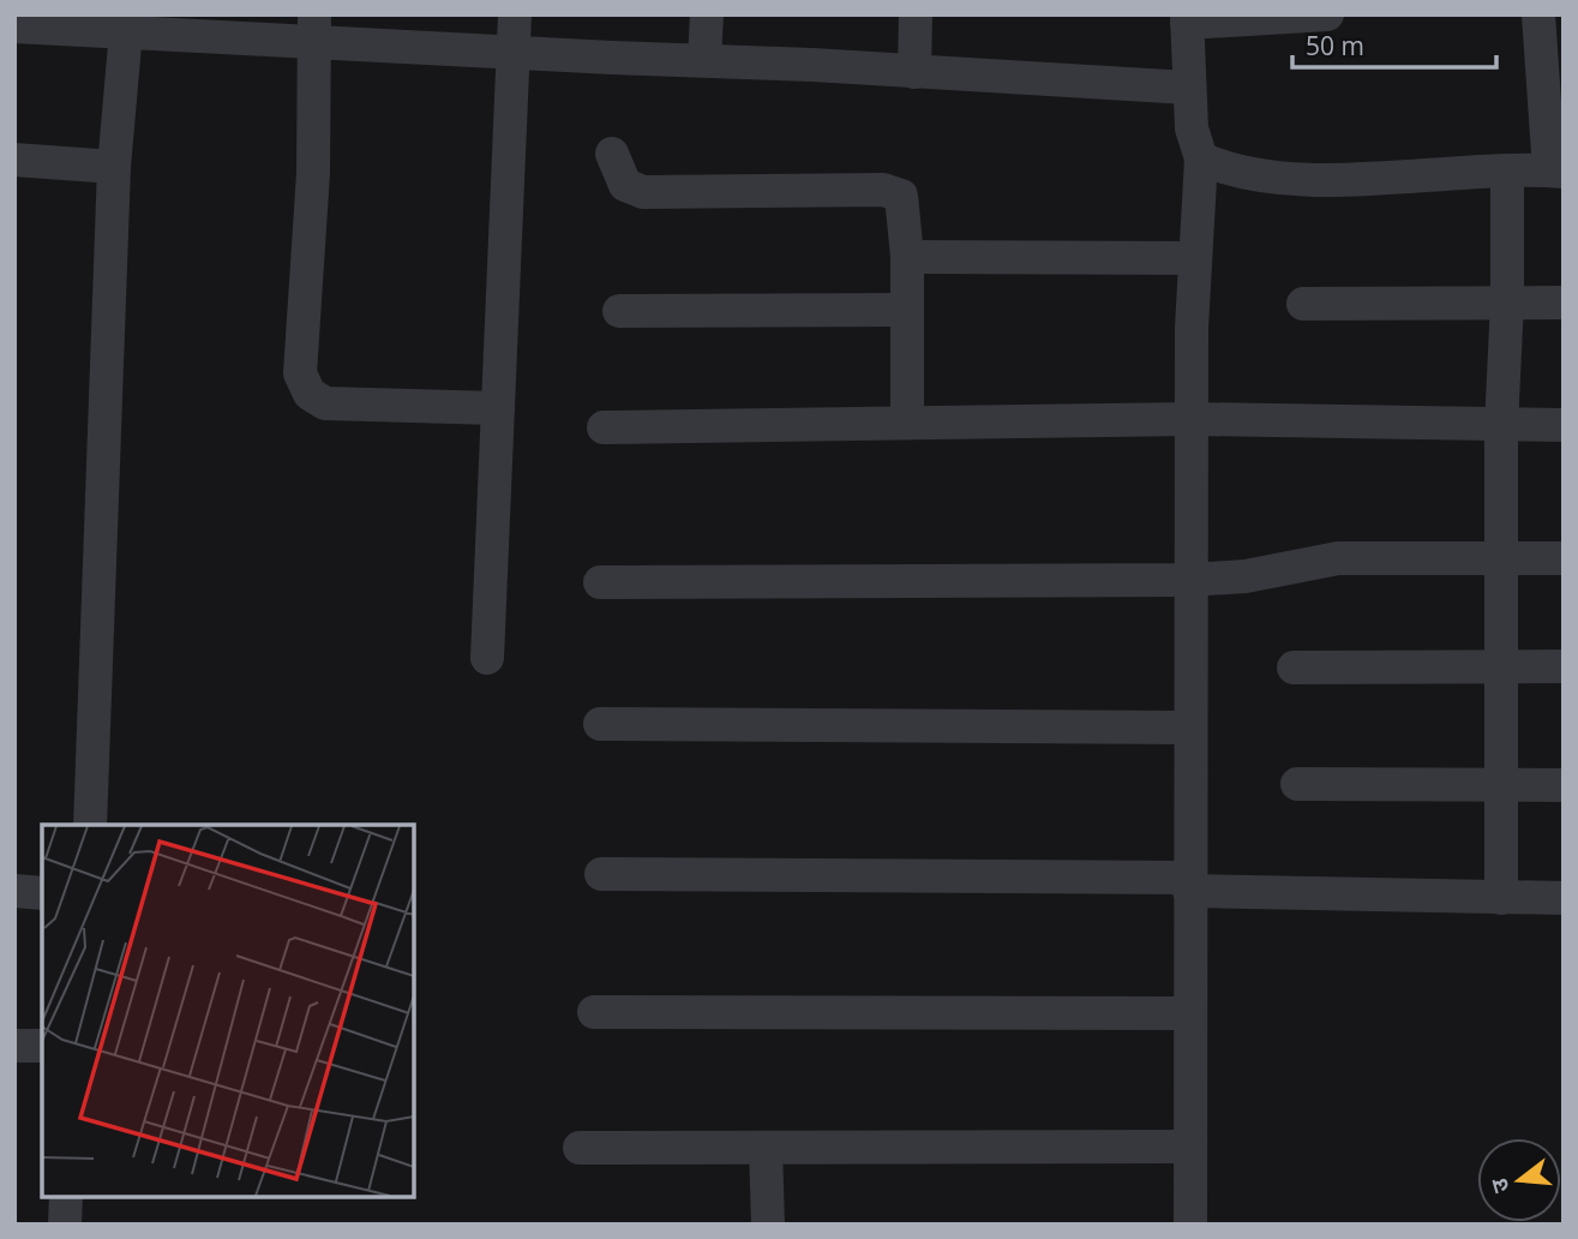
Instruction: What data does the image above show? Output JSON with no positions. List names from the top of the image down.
{
  "scale_bar": "50 m",
  "north": "left"
}
